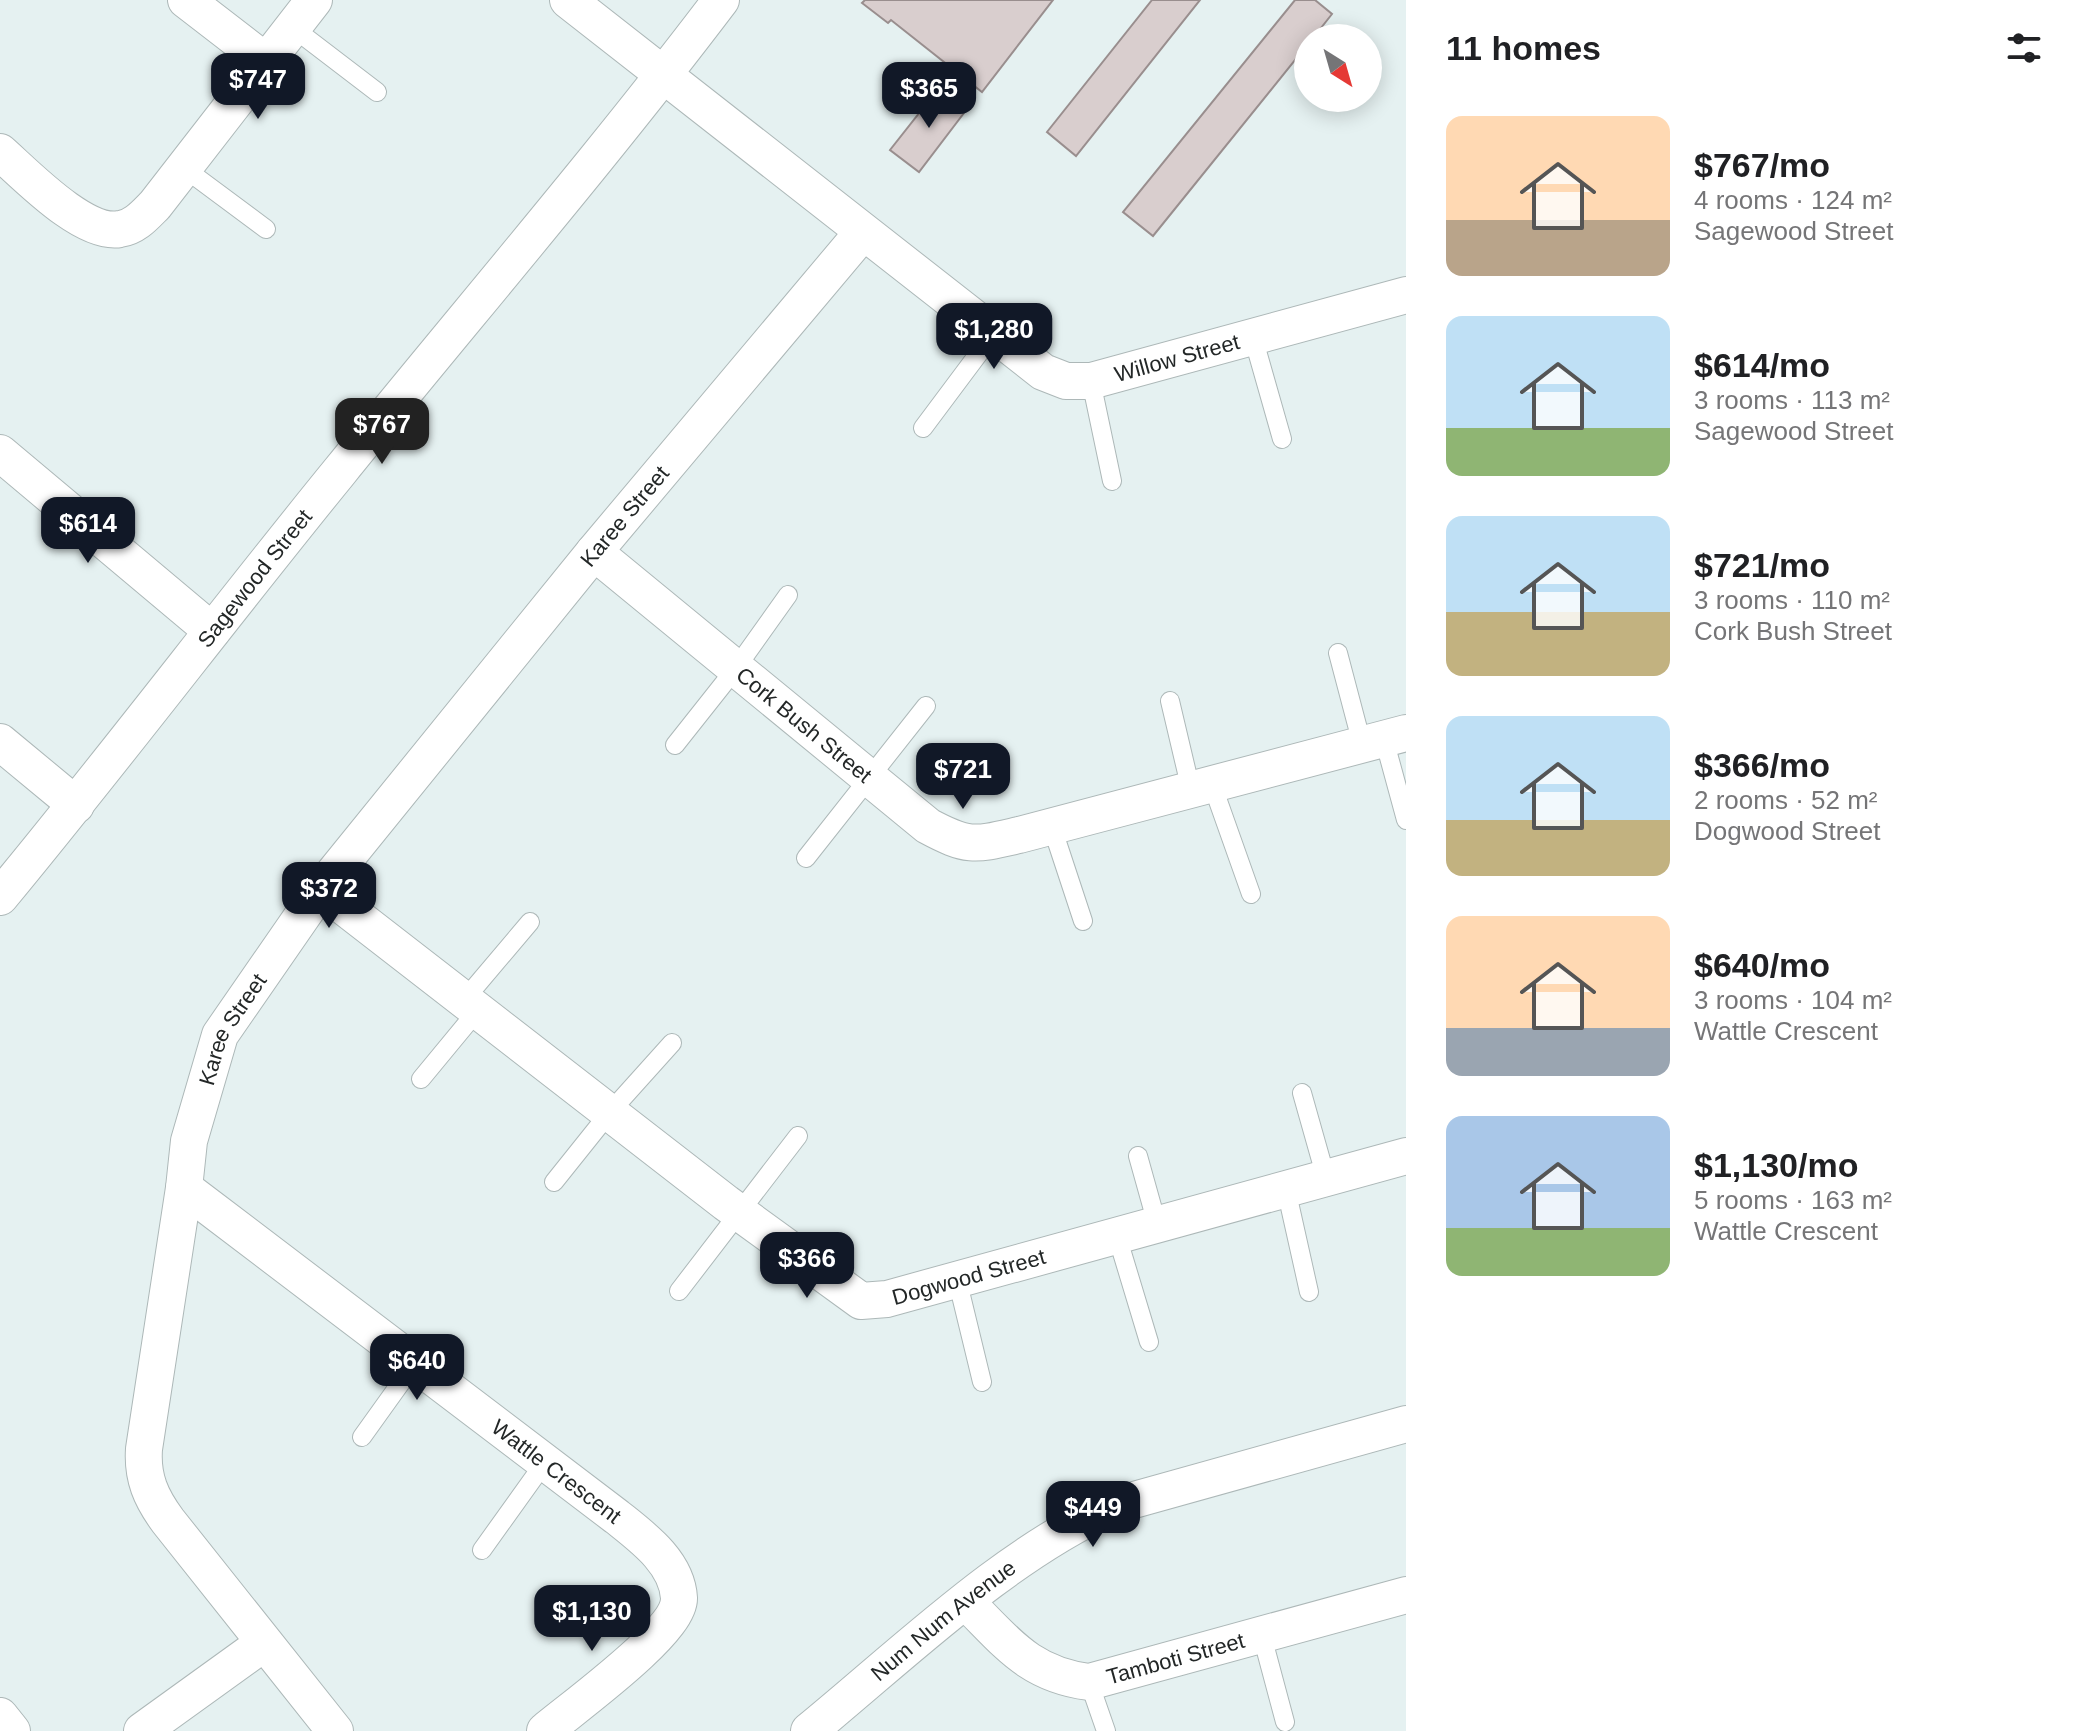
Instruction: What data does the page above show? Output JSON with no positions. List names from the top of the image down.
{
  "streets": {
    "street": [
      "Willow Street",
      "Karee Street",
      "Sagewood Street",
      "Cork Bush Street",
      "Dogwood Street",
      "Wattle Crescent",
      "Num Num Avenue",
      "Tamboti Street"
    ]
  },
  "crossings": [
    ["Willow Street", "Karee Street"],
    ["Willow Street", "Sagewood Street"],
    ["Karee Street", "Cork Bush Street"],
    ["Karee Street", "Dogwood Street"],
    ["Karee Street", "Wattle Crescent"],
    ["Num Num Avenue", "Tamboti Street"]
  ],
  "north": "bottom right",
  "page": {
    "heading": "11 homes",
    "price": [
      "$747",
      "$365",
      "$1,280",
      "$767",
      "$614",
      "$721",
      "$372",
      "$366",
      "$640",
      "$449",
      "$1,130"
    ],
    "list": [
      {
        "name": "$767/mo",
        "note": "4 rooms · 124 m² · Sagewood Street"
      },
      {
        "name": "$614/mo",
        "note": "3 rooms · 113 m² · Sagewood Street"
      },
      {
        "name": "$721/mo",
        "note": "3 rooms · 110 m² · Cork Bush Street"
      },
      {
        "name": "$366/mo",
        "note": "2 rooms · 52 m² · Dogwood Street"
      },
      {
        "name": "$640/mo",
        "note": "3 rooms · 104 m² · Wattle Crescent"
      },
      {
        "name": "$1,130/mo",
        "note": "5 rooms · 163 m² · Wattle Crescent"
      }
    ]
  }
}
